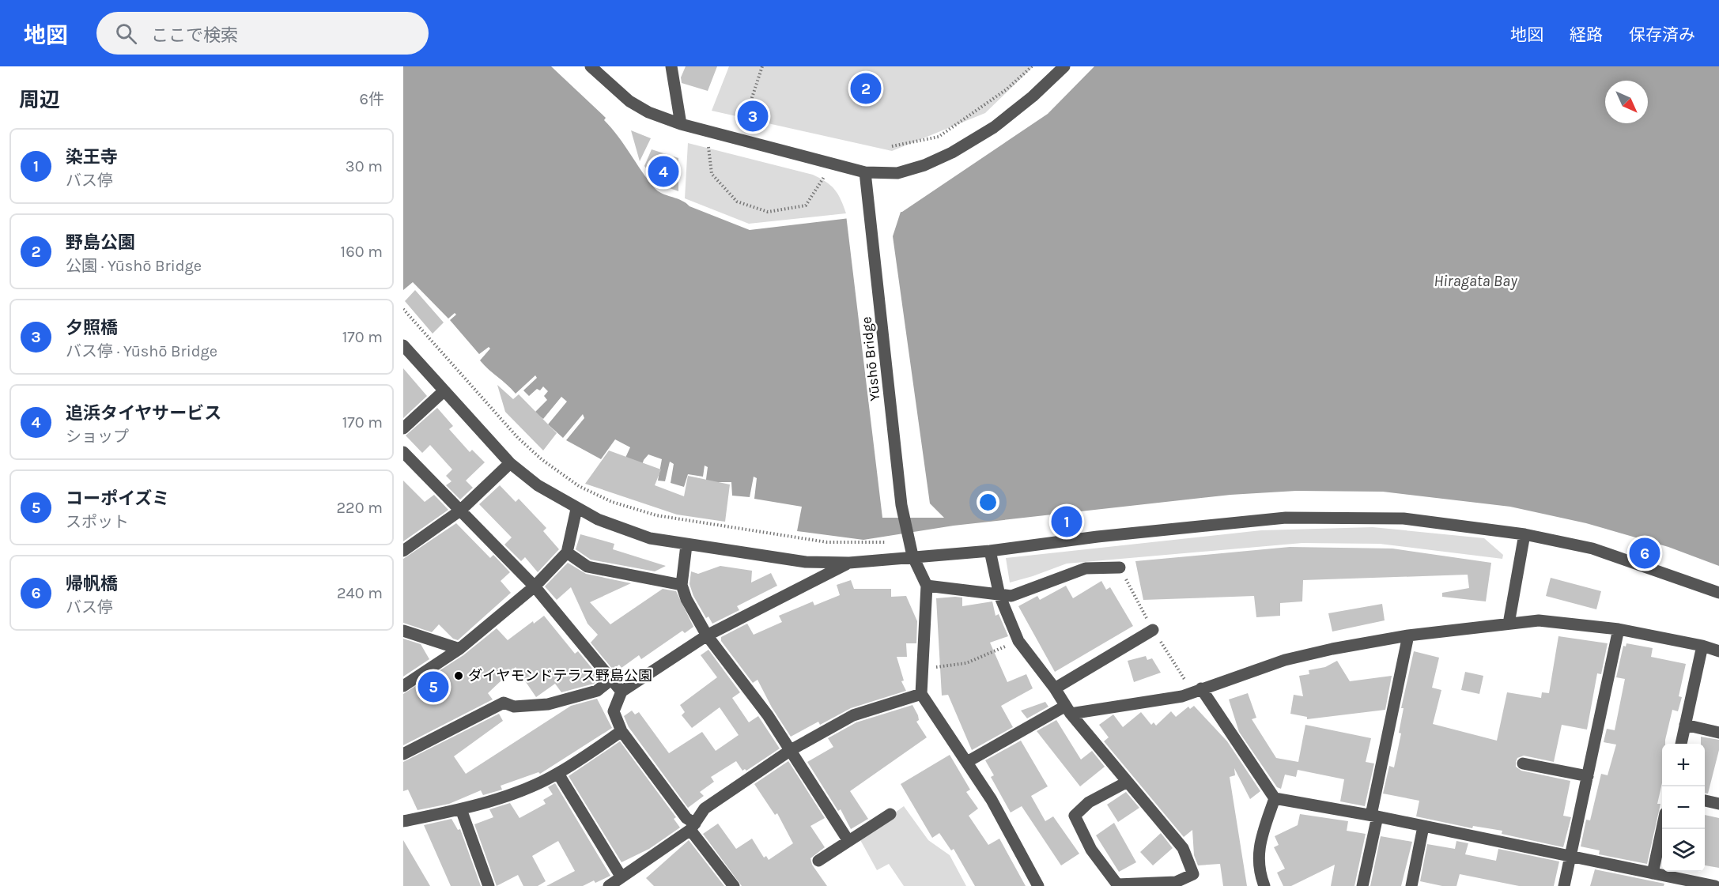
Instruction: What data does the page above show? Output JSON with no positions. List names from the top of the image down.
{
  "streets": {
    "street": ["Yūshō Bridge"]
  },
  "water": ["Hiragata Bay"],
  "places": ["ダイヤモンドテラス野島公園"],
  "north": "bottom right",
  "page": {
    "header": "地図",
    "search": "ここで検索",
    "nav": ["地図", "経路", "保存済み"],
    "heading": ["周辺", "6件"],
    "pins": [
      "2",
      "3",
      "4",
      "1",
      "6",
      "5"
    ],
    "list": [
      {
        "mark": "1",
        "name": "染王寺",
        "note": "バス停",
        "value": "30 m"
      },
      {
        "mark": "2",
        "name": "野島公園",
        "note": "公園 · Yūshō Bridge",
        "value": "160 m"
      },
      {
        "mark": "3",
        "name": "夕照橋",
        "note": "バス停 · Yūshō Bridge",
        "value": "170 m"
      },
      {
        "mark": "4",
        "name": "追浜タイヤサービス",
        "note": "ショップ",
        "value": "170 m"
      },
      {
        "mark": "5",
        "name": "コーポイズミ",
        "note": "スポット",
        "value": "220 m"
      },
      {
        "mark": "6",
        "name": "帰帆橋",
        "note": "バス停",
        "value": "240 m"
      }
    ],
    "map_buttons": ["+", "−"]
  }
}
